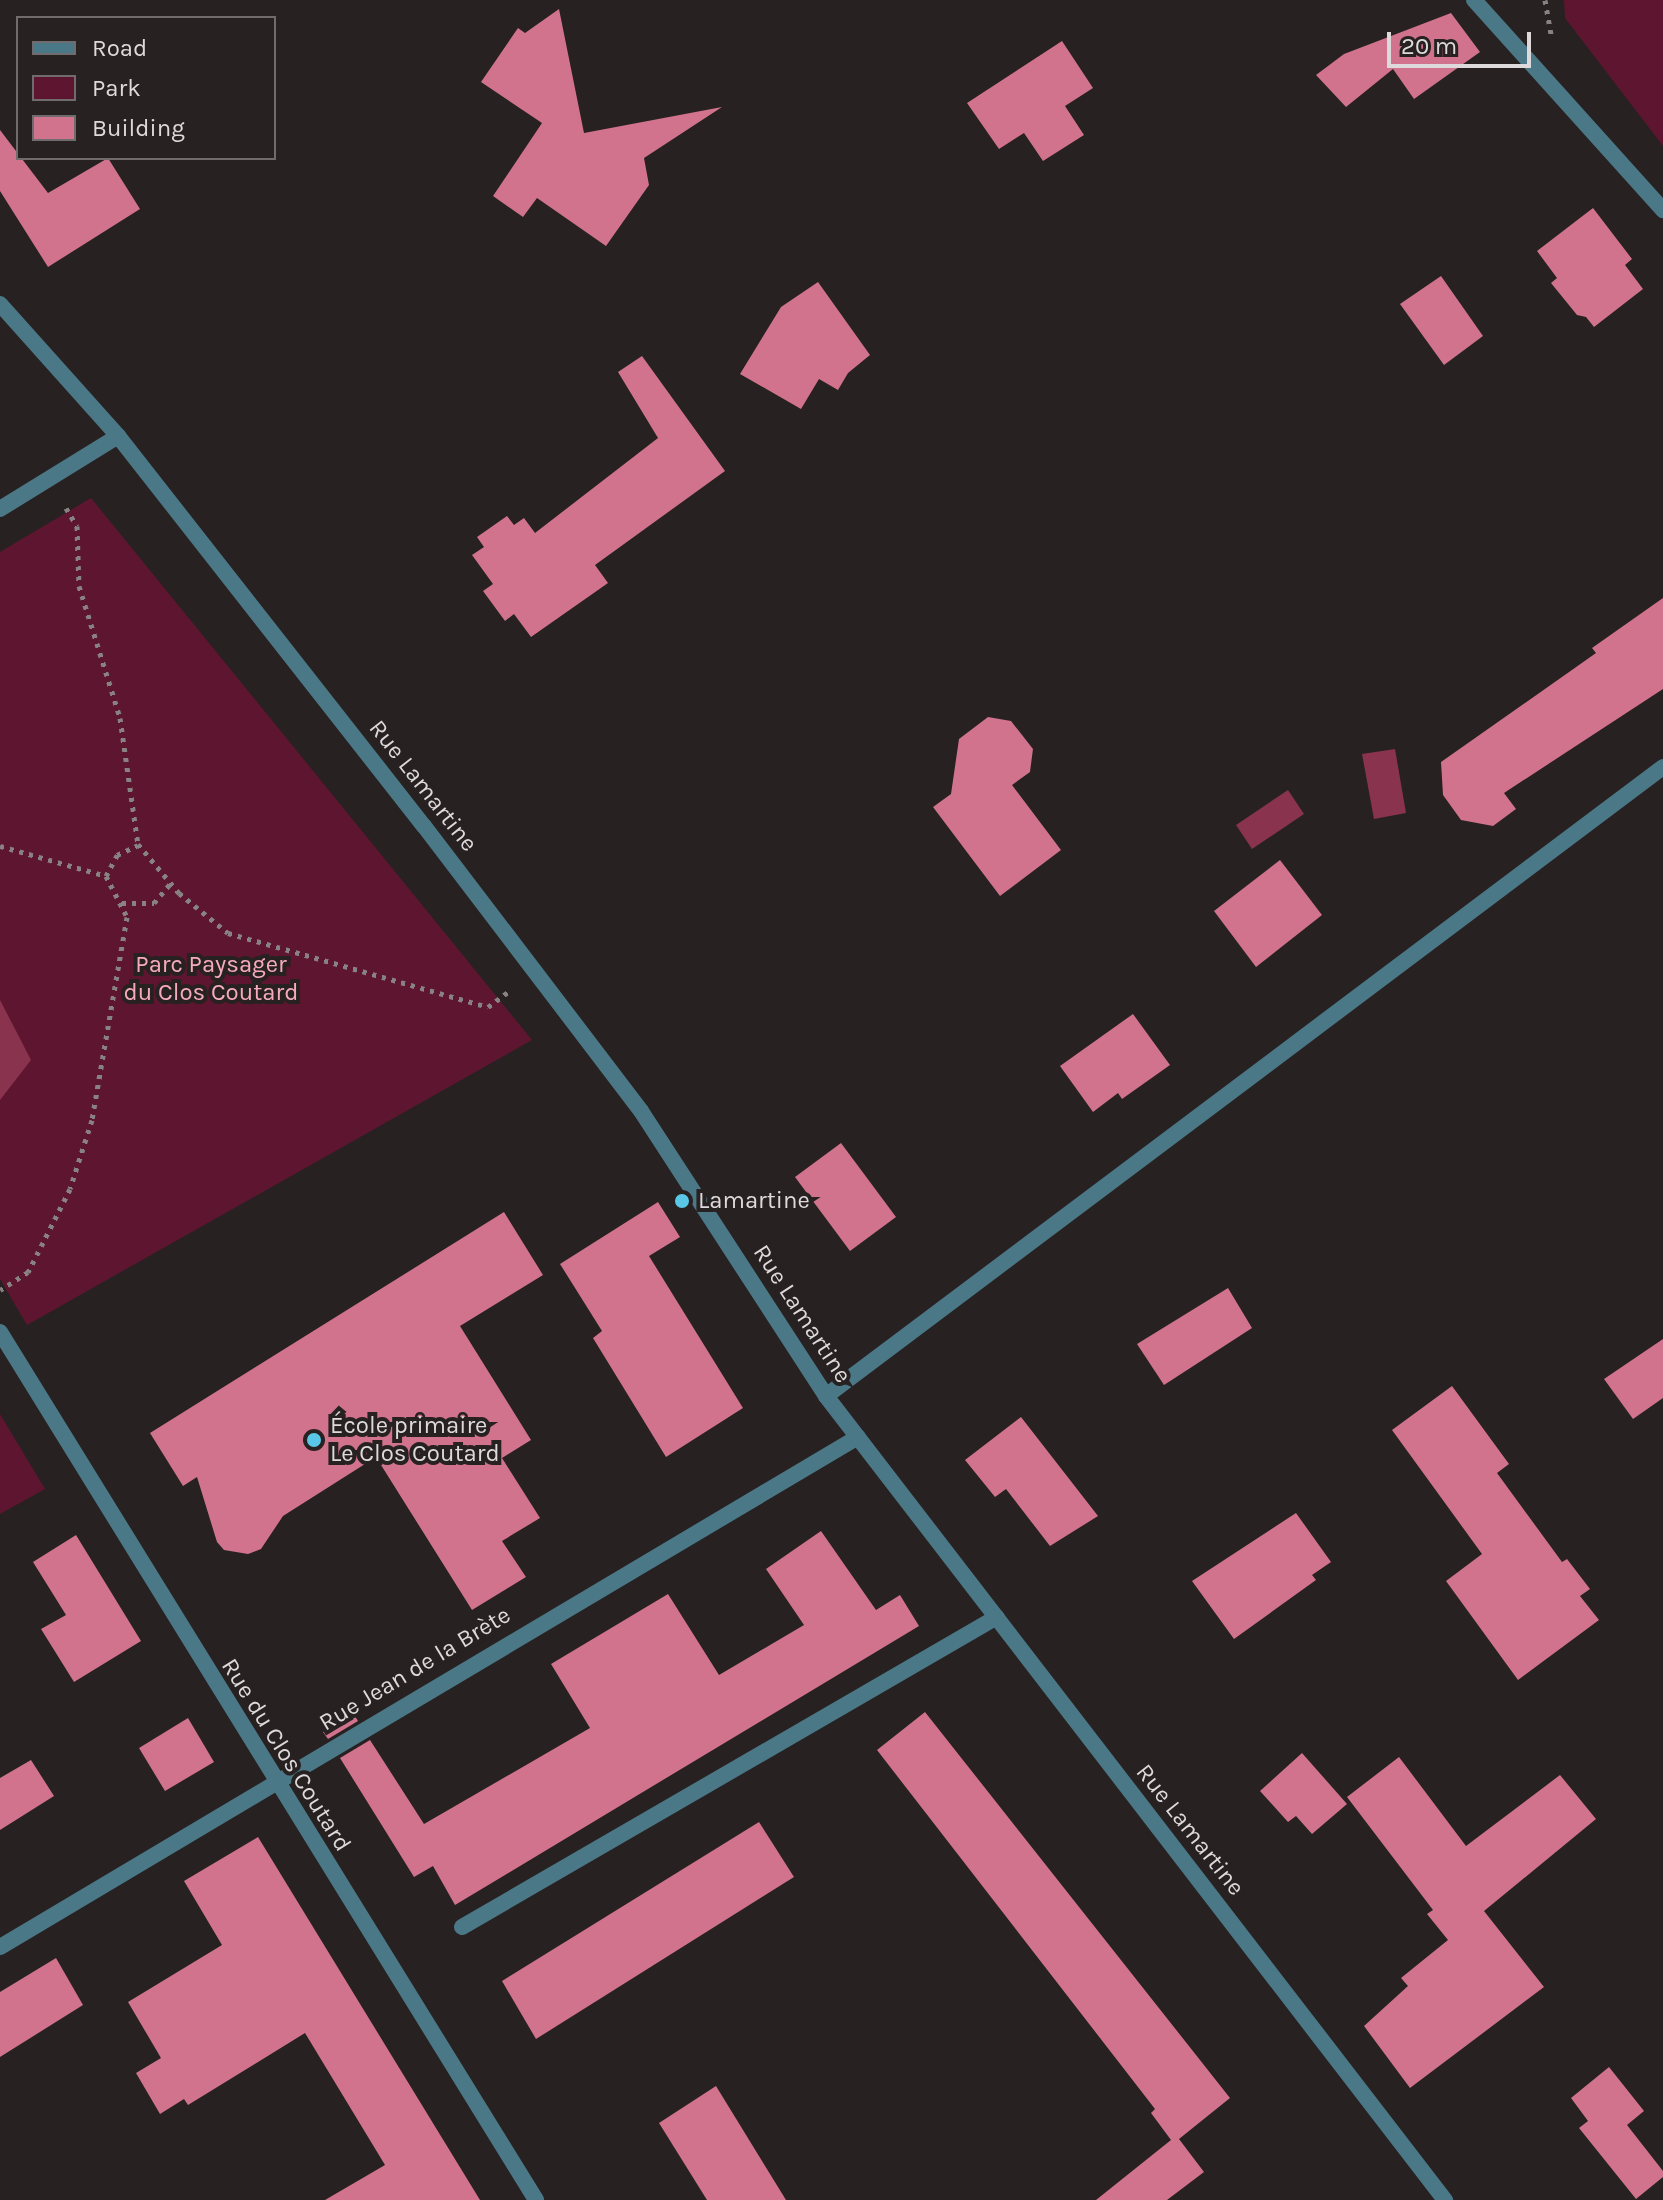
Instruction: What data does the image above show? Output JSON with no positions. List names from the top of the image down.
{
  "streets": {
    "street": ["Rue Lamartine", "Rue Jean de la Brète", "Rue du Clos Coutard"]
  },
  "crossings": [
    ["Rue Lamartine", "Rue Jean de la Brète"],
    ["Rue Jean de la Brète", "Rue du Clos Coutard"]
  ],
  "parks": ["Parc Paysager du Clos Coutard"],
  "places": ["Lamartine", "École primaire Le Clos Coutard"],
  "legend": ["Road", "Park", "Building"],
  "scale_bar": "20 m"
}
